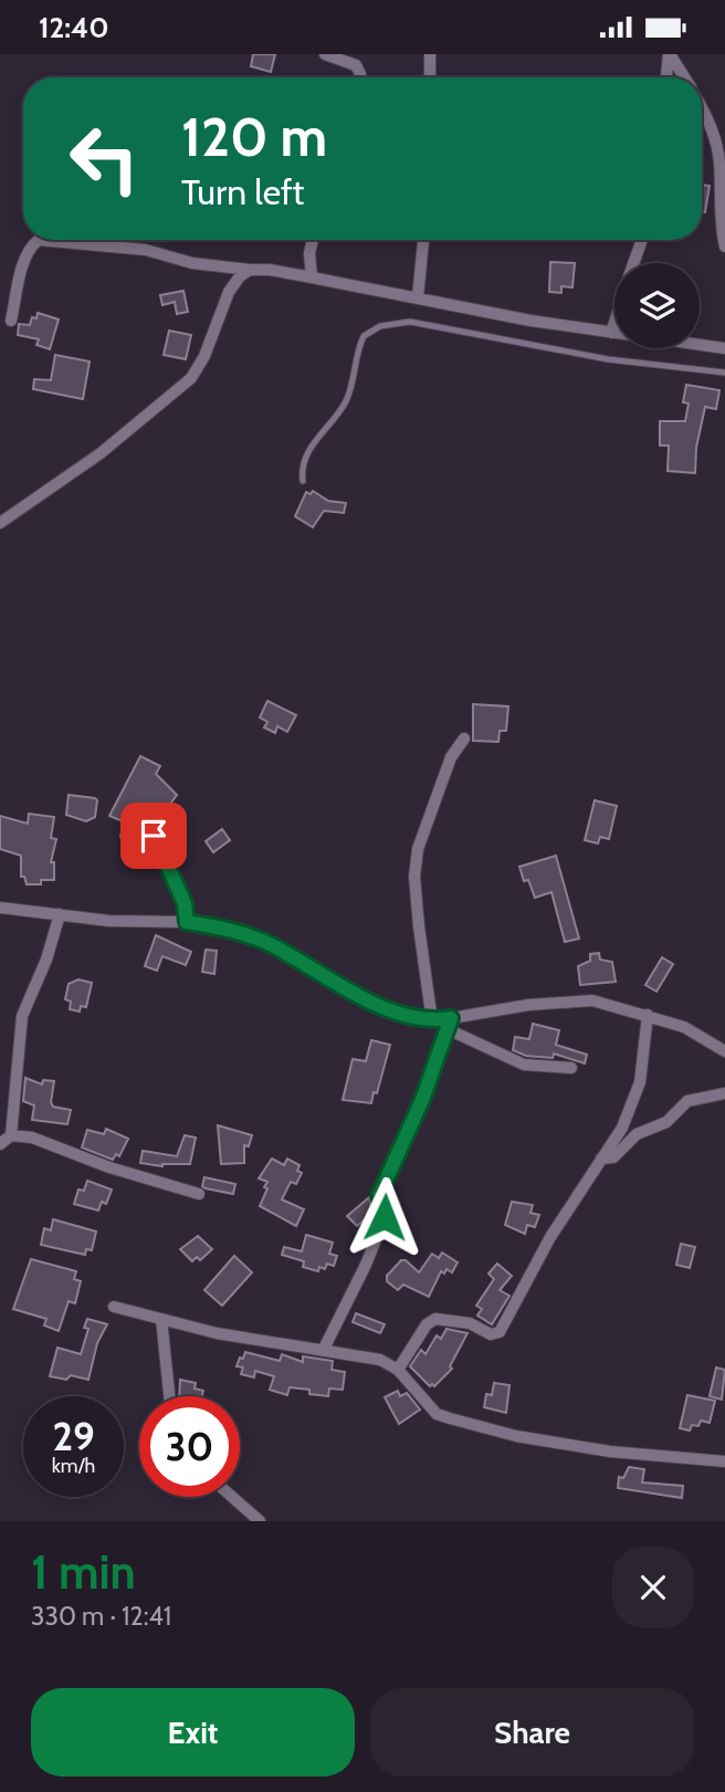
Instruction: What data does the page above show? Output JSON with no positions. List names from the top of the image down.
{
  "page": {
    "status": "12:40",
    "turn": ["120 m", "Turn left"],
    "speed": "29 km/h",
    "limit": "30",
    "heading": ["1 min", "330 m · 12:41"],
    "buttons": ["Exit", "Share"]
  }
}
